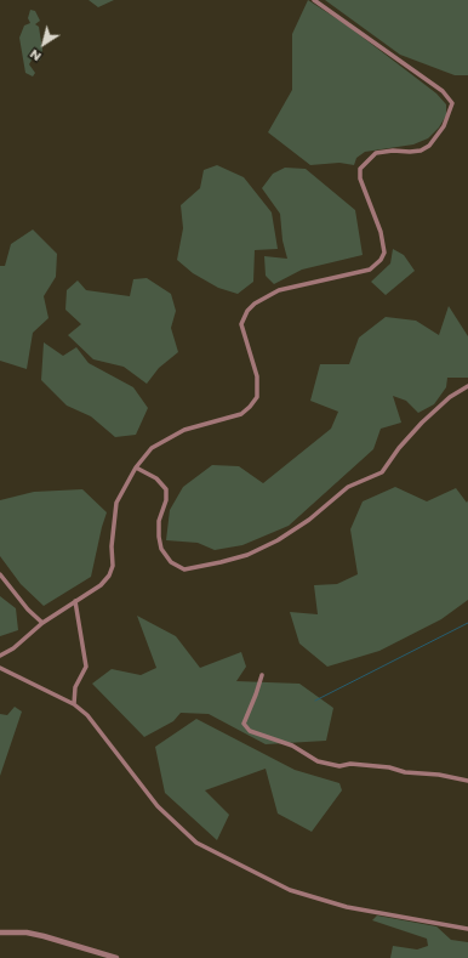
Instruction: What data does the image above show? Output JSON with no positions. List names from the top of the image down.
{
  "north": "bottom left"
}
